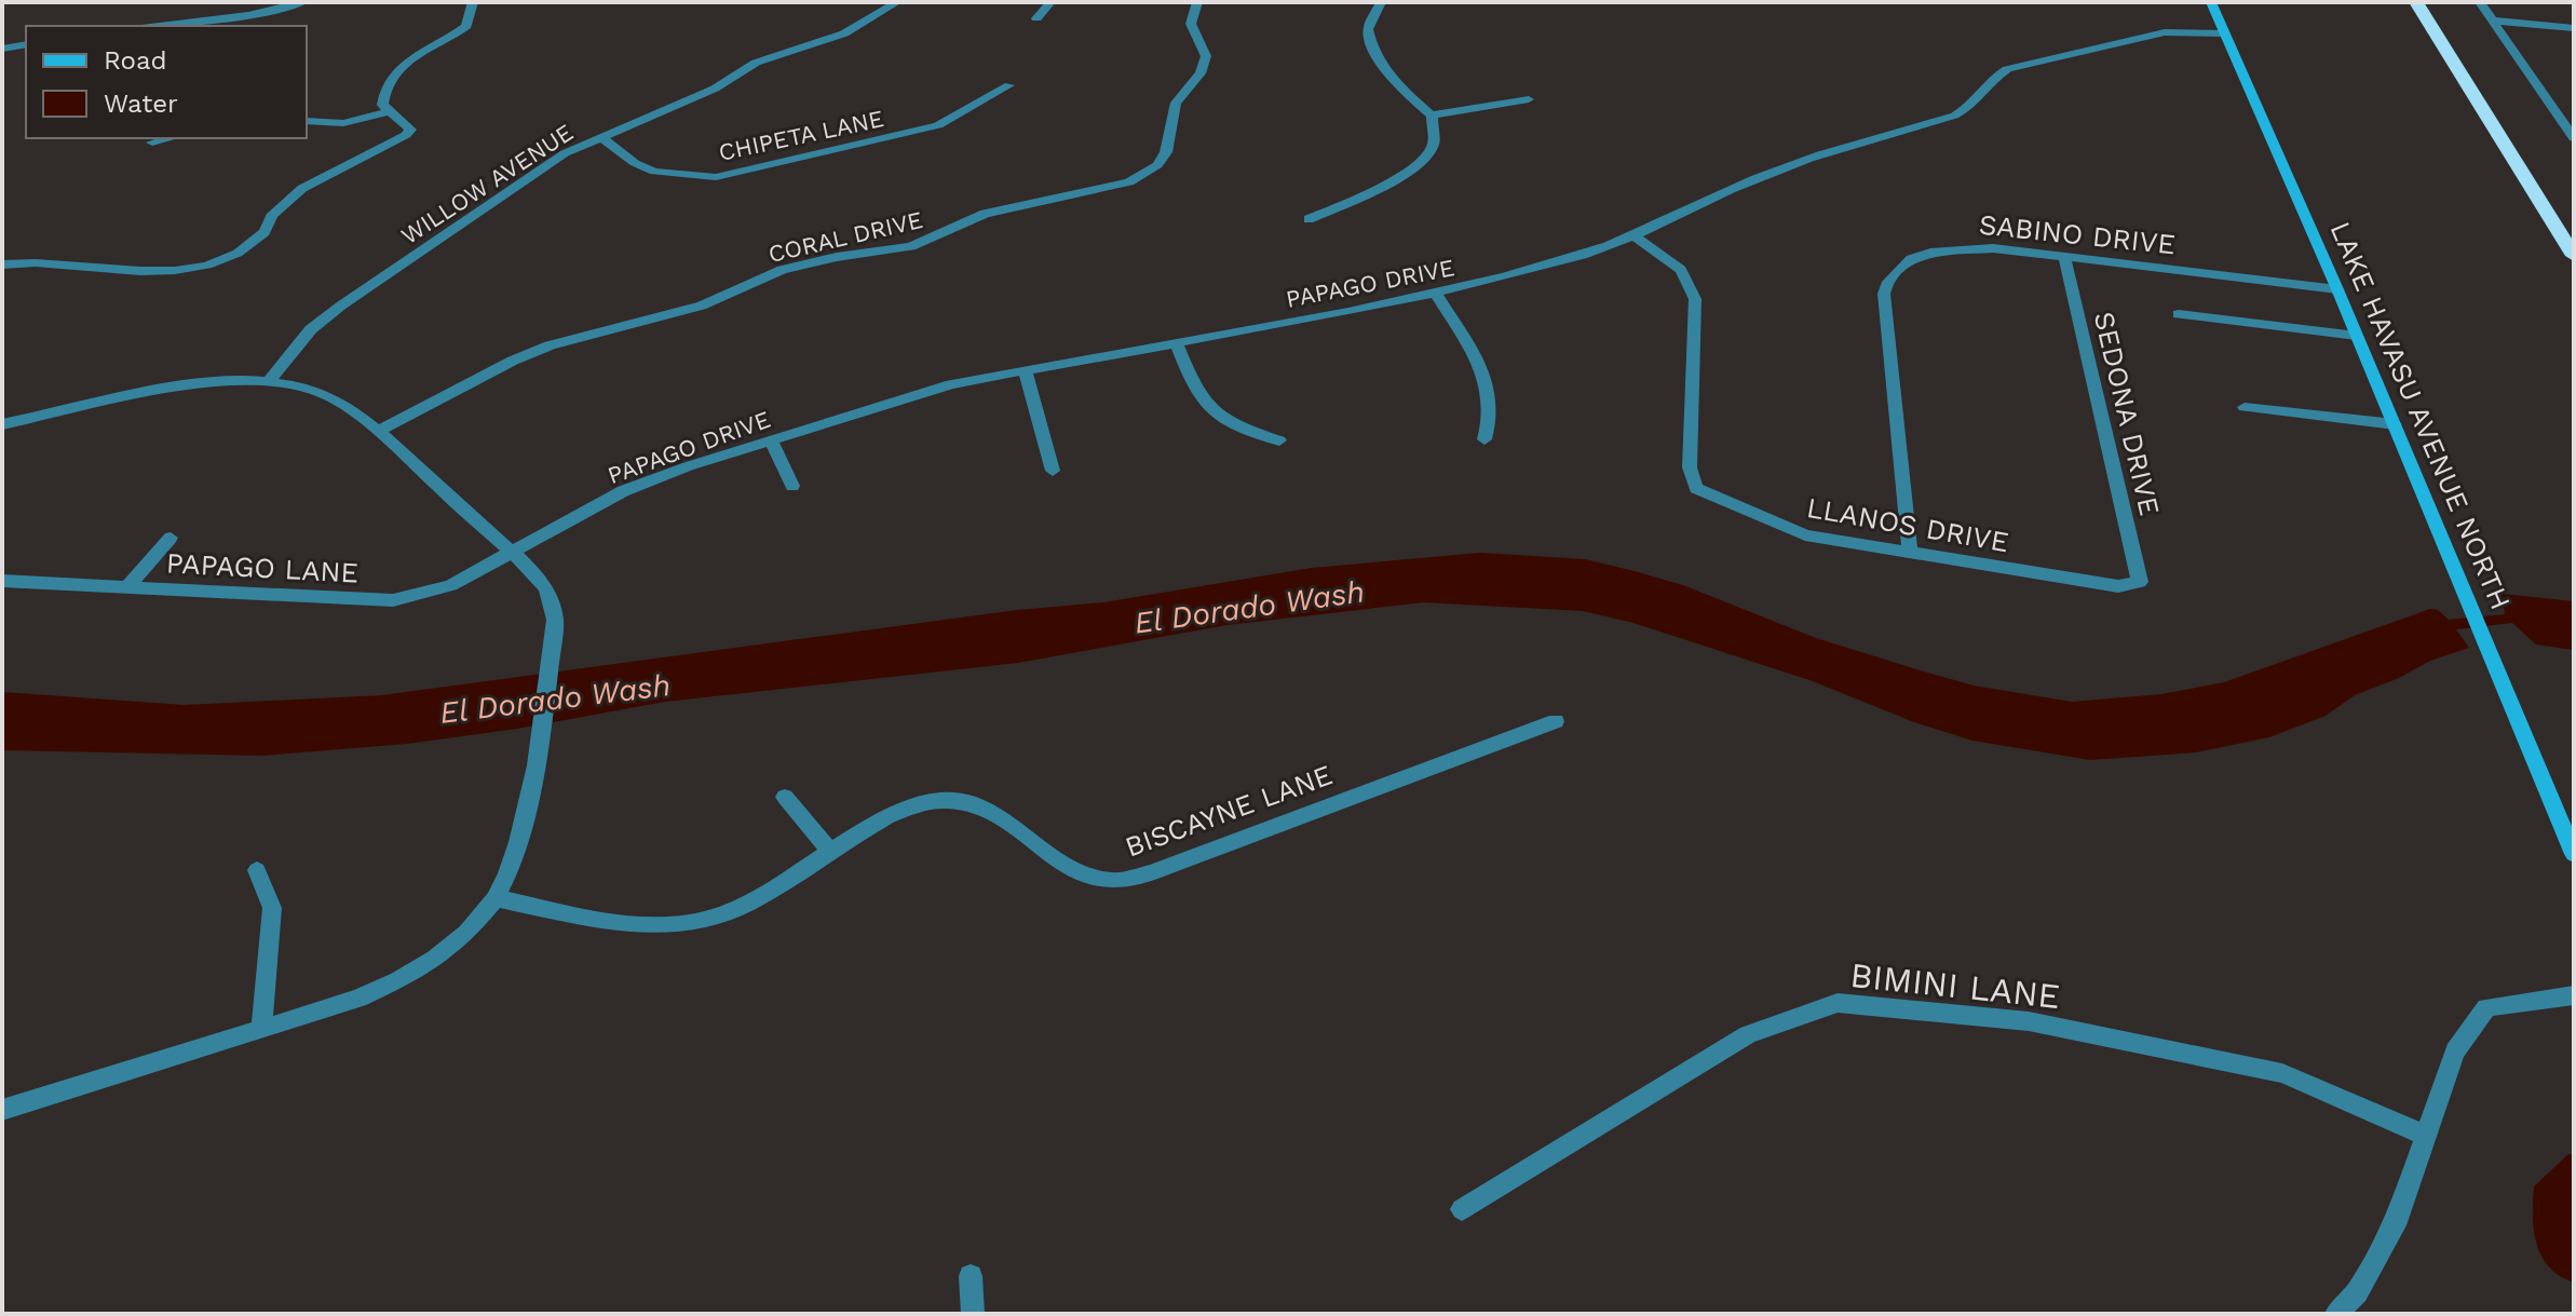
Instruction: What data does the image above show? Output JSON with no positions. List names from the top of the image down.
{
  "streets": {
    "main road": ["LAKE HAVASU AVENUE NORTH"],
    "street": [
      "CHIPETA LANE",
      "WILLOW AVENUE",
      "SABINO DRIVE",
      "CORAL DRIVE",
      "PAPAGO DRIVE",
      "SEDONA DRIVE",
      "LLANOS DRIVE",
      "PAPAGO LANE",
      "BISCAYNE LANE",
      "BIMINI LANE"
    ]
  },
  "crossings": [
    ["CHIPETA LANE", "WILLOW AVENUE"],
    ["SABINO DRIVE", "SEDONA DRIVE"],
    ["SABINO DRIVE", "LAKE HAVASU AVENUE NORTH"],
    ["SABINO DRIVE", "LLANOS DRIVE"],
    ["PAPAGO DRIVE", "LAKE HAVASU AVENUE NORTH"],
    ["PAPAGO DRIVE", "LLANOS DRIVE"],
    ["PAPAGO DRIVE", "PAPAGO LANE"],
    ["SEDONA DRIVE", "LLANOS DRIVE"]
  ],
  "water": ["El Dorado Wash"],
  "legend": ["Road", "Water"]
}
